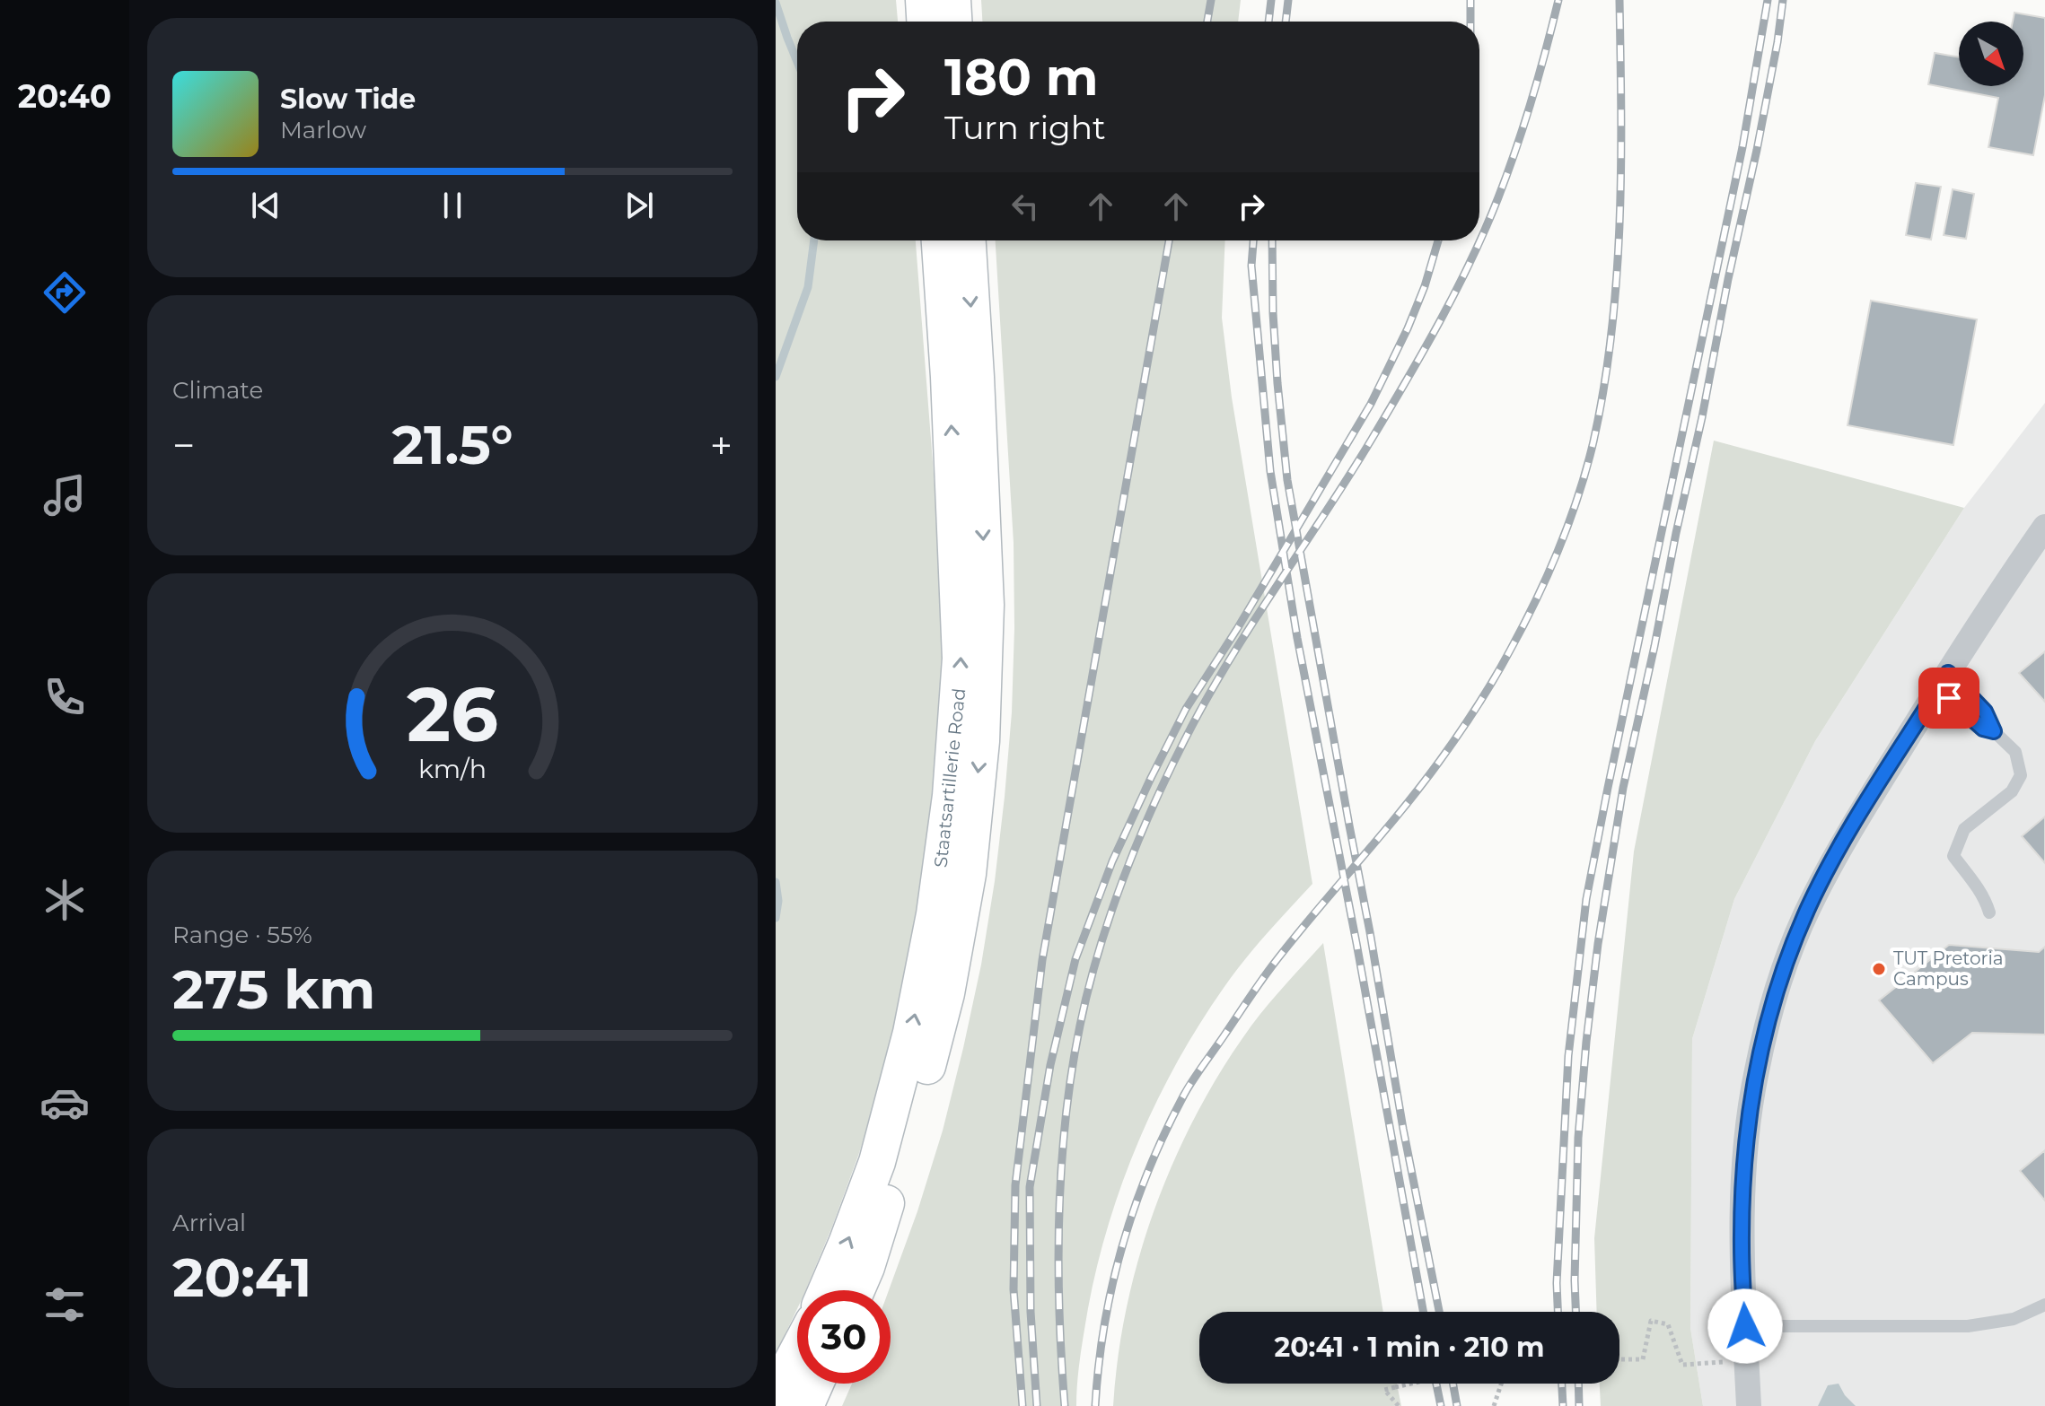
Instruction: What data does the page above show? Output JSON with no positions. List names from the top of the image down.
{
  "streets": {
    "street": ["Staatsartillerie Road"]
  },
  "places": ["TUT Pretoria Campus"],
  "north": "bottom right",
  "page": {
    "tabs": "20:40",
    "turn": ["180 m", "Turn right"],
    "song": ["Slow Tide", "Marlow"],
    "tile": [
      "Climate",
      ["Range · 55%", "275 km"],
      ["Arrival", "20:41"]
    ],
    "heat": ["−", "21.5°", "+"],
    "limit": "30",
    "trip": "20:41 · 1 min · 210 m",
    "gauge": ["26", "km/h"]
  }
}
